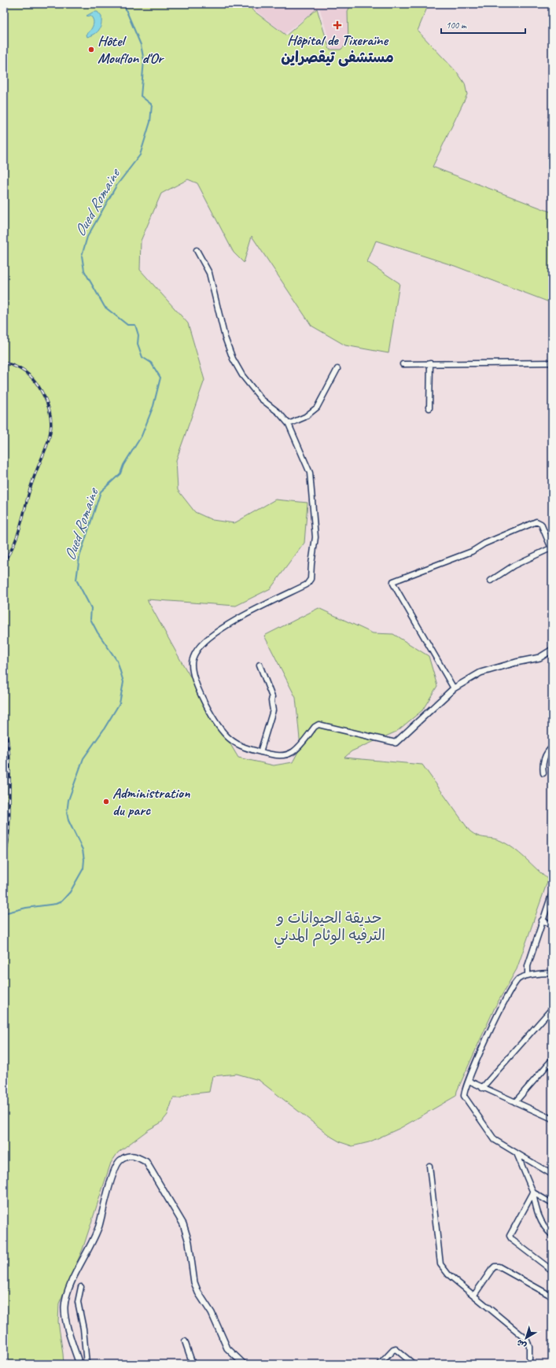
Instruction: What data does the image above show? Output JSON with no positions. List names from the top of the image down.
{
  "water": ["Oued Romaine"],
  "parks": ["حديقة الحيوانات و الترفيه الوئام المدني"],
  "places": {
    "health": ["Hôpital de Tixeraïne مستشفى تيقصراين"],
    "other": ["Hôtel Mouflon d'Or", "Administration du parc"]
  },
  "scale_bar": "100 m",
  "north": "bottom left"
}
